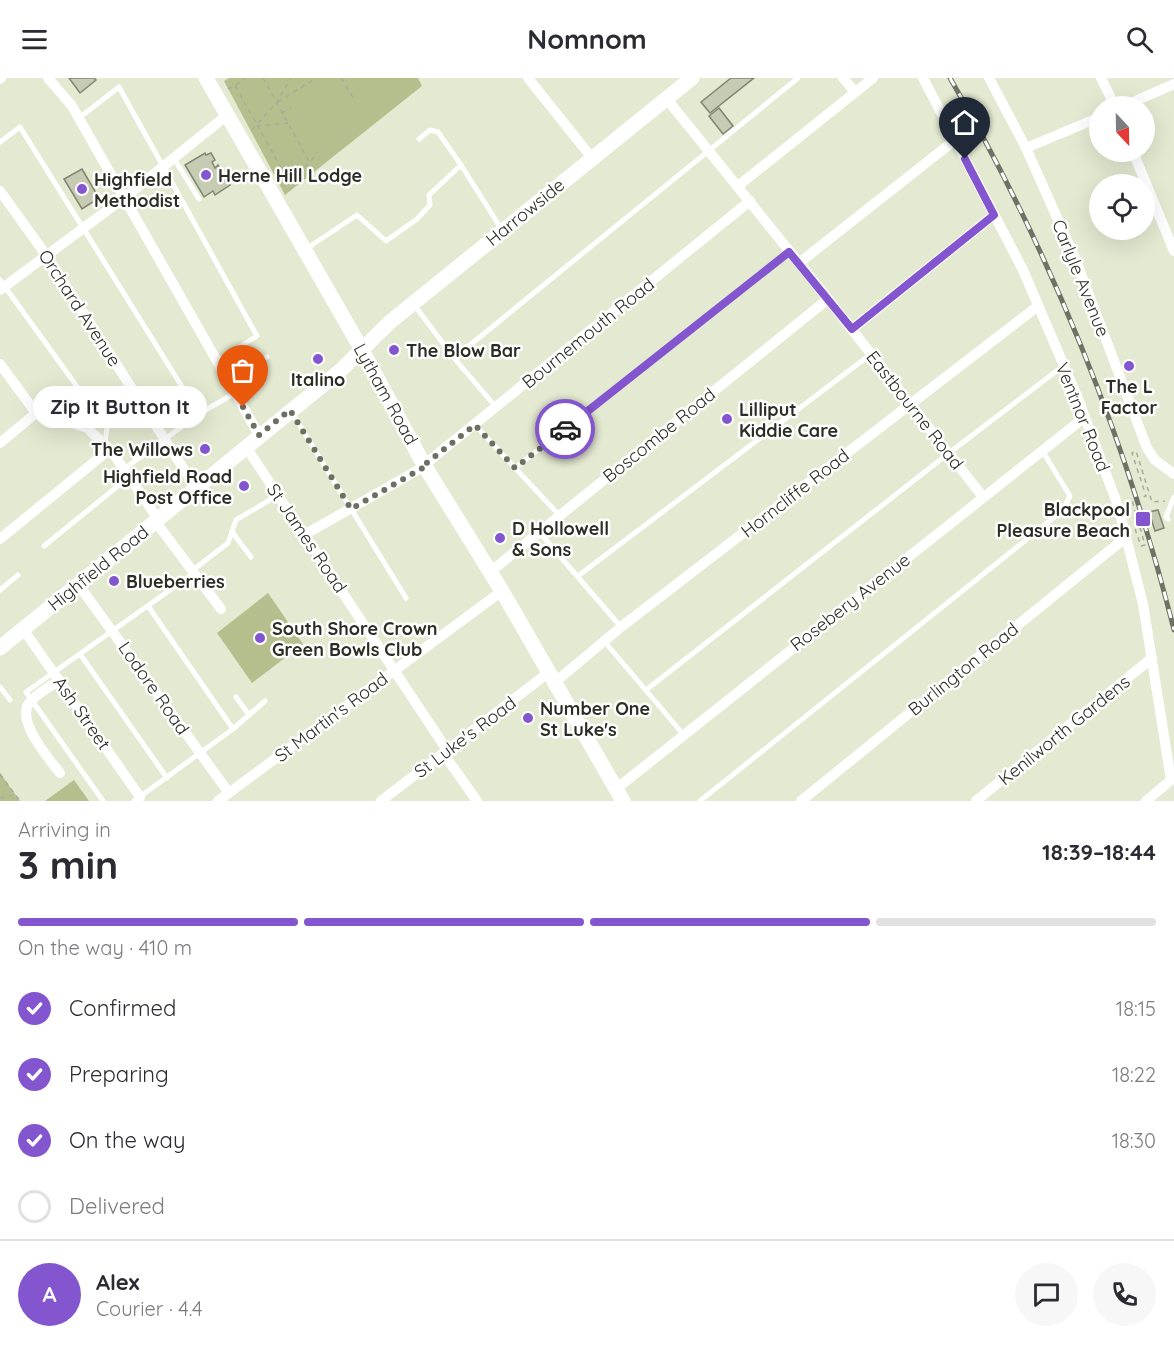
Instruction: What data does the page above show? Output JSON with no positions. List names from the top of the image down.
{
  "streets": {
    "street": [
      "Harrowside",
      "Carlyle Avenue",
      "Orchard Avenue",
      "Bournemouth Road",
      "Lytham Road",
      "Eastbourne Road",
      "Ventnor Road",
      "Boscombe Road",
      "Horncliffe Road",
      "St James Road",
      "Highfield Road",
      "Rosebery Avenue",
      "Burlington Road",
      "Lodore Road",
      "Ash Street",
      "St Martin's Road",
      "Kenilworth Gardens",
      "St Luke's Road"
    ]
  },
  "crossings": [
    ["Harrowside", "Lytham Road"],
    ["Harrowside", "Eastbourne Road"],
    ["Harrowside", "Highfield Road"],
    ["Orchard Avenue", "Highfield Road"],
    ["Bournemouth Road", "Lytham Road"],
    ["Bournemouth Road", "Eastbourne Road"],
    ["Bournemouth Road", "St James Road"],
    ["Lytham Road", "Boscombe Road"],
    ["Lytham Road", "Horncliffe Road"],
    ["Lytham Road", "Highfield Road"],
    ["Lytham Road", "Rosebery Avenue"],
    ["Lytham Road", "St Martin's Road"],
    ["Lytham Road", "St Luke's Road"],
    ["Eastbourne Road", "Boscombe Road"],
    ["Eastbourne Road", "Horncliffe Road"],
    ["Eastbourne Road", "Rosebery Avenue"],
    ["Ventnor Road", "Horncliffe Road"],
    ["Ventnor Road", "Rosebery Avenue"],
    ["Ventnor Road", "Burlington Road"],
    ["Ventnor Road", "Kenilworth Gardens"],
    ["Horncliffe Road", "St Luke's Road"],
    ["St James Road", "Highfield Road"],
    ["St James Road", "St Martin's Road"],
    ["St James Road", "St Luke's Road"],
    ["Highfield Road", "Lodore Road"],
    ["Highfield Road", "Ash Street"],
    ["Lodore Road", "St Martin's Road"]
  ],
  "places": {
    "other": [
      "Herne Hill Lodge",
      "Highfield Methodist",
      "The Blow Bar",
      "Italino",
      "The L Factor",
      "Zip It Button It",
      "Lilliput Kiddie Care",
      "The Willows",
      "Highfield Road Post Office",
      "D Hollowell & Sons",
      "Blueberries",
      "South Shore Crown Green Bowls Club",
      "Number One St Luke's"
    ],
    "transit": ["Blackpool Pleasure Beach"]
  },
  "north": "bottom",
  "page": {
    "header": "Nomnom",
    "bubble": "Zip It Button It",
    "heading": ["3 min", "Arriving in", "18:39–18:44"],
    "panel": ["Alex", "Courier · 4.4"],
    "bar": "On the way · 410 m",
    "list": [
      ["Confirmed", "18:15"],
      ["Preparing", "18:22"],
      ["On the way", "18:30"],
      "Delivered"
    ],
    "round": "A"
  }
}
